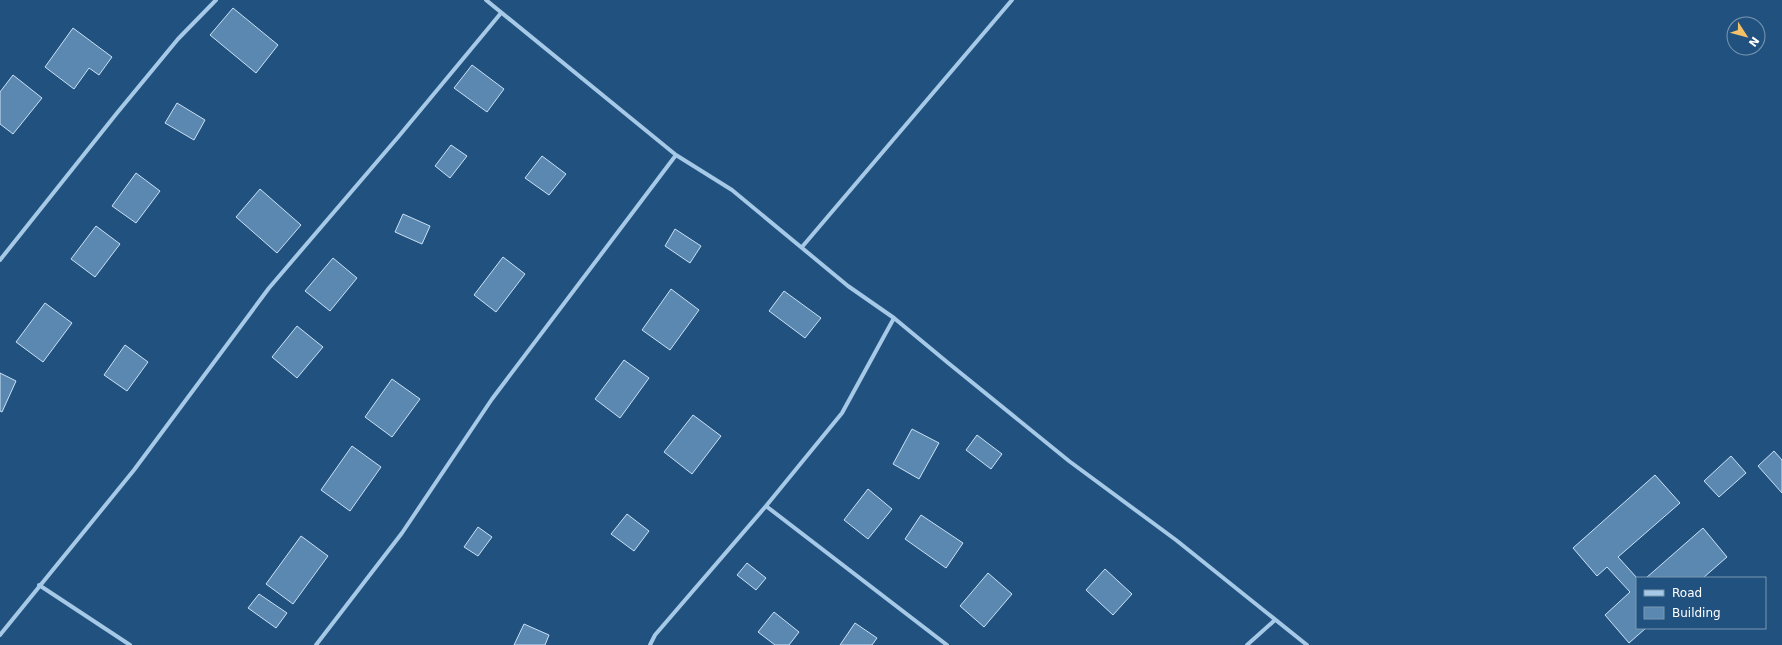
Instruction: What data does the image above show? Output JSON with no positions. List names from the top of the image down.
{
  "legend": ["Road", "Building"],
  "north": "bottom right"
}
